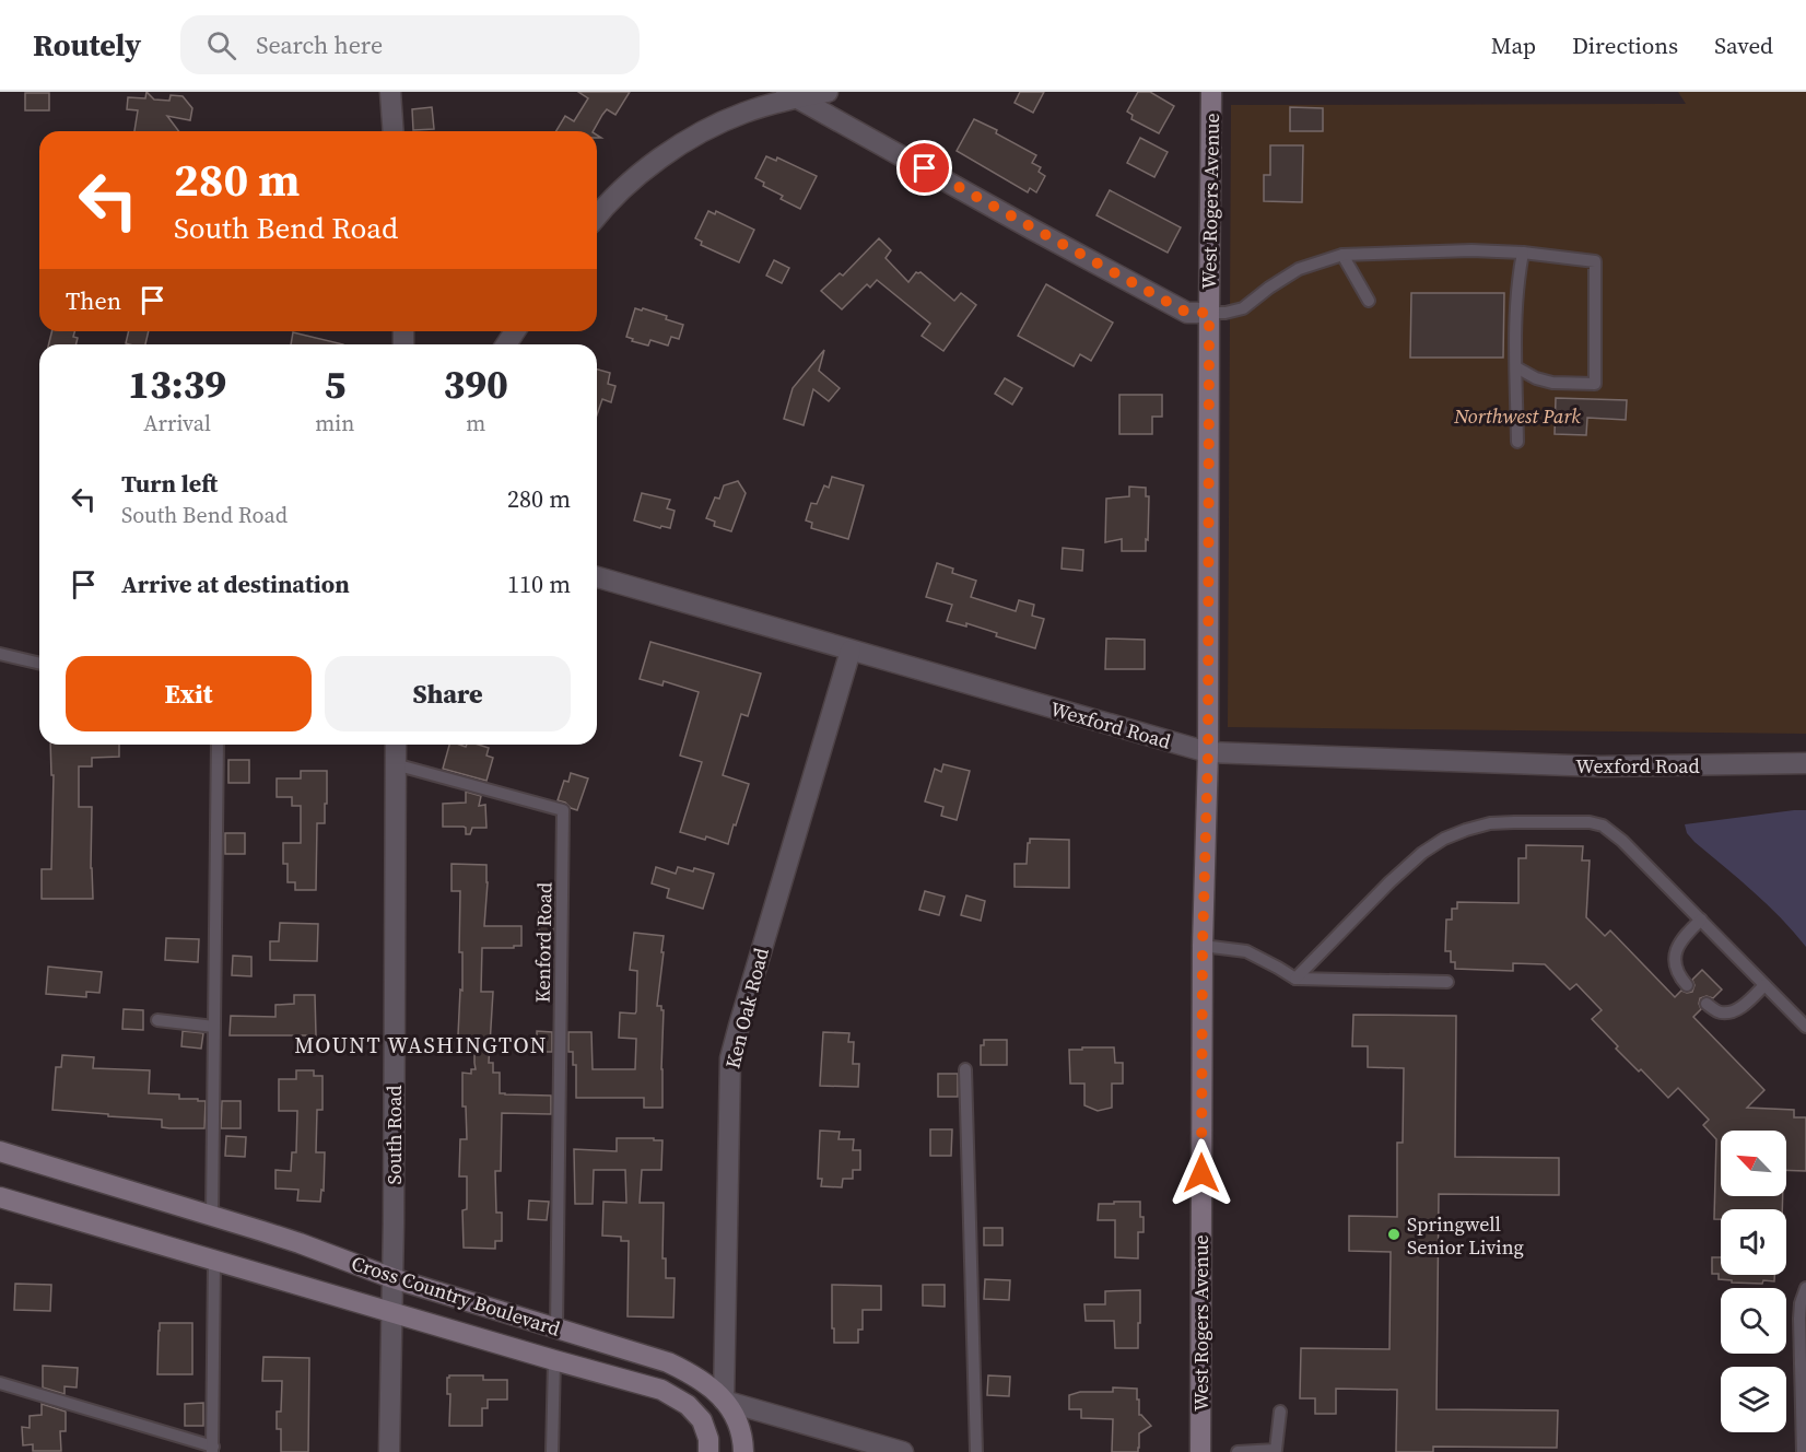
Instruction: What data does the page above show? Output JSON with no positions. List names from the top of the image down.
{
  "streets": {
    "street": [
      "West Rogers Avenue",
      "Wexford Road",
      "Ken Oak Road",
      "South Road",
      "Cross Country Boulevard"
    ],
    "lane": ["Kenford Road"]
  },
  "crossings": [
    ["West Rogers Avenue", "Wexford Road"],
    ["Wexford Road", "Ken Oak Road"],
    ["Kenford Road", "South Road"],
    ["Kenford Road", "Cross Country Boulevard"],
    ["Ken Oak Road", "Cross Country Boulevard"],
    ["South Road", "Cross Country Boulevard"]
  ],
  "districts": ["MOUNT WASHINGTON"],
  "parks": ["Northwest Park"],
  "places": ["Springwell Senior Living"],
  "north": "top left",
  "page": {
    "header": "Routely",
    "search": "Search here",
    "nav": ["Map", "Directions", "Saved"],
    "turn": ["280 m", "South Bend Road"],
    "then": "Then",
    "eta": [
      "13:39",
      "Arrival",
      "5",
      "min",
      "390",
      "m"
    ],
    "list": [
      {
        "name": "Turn left",
        "note": "South Bend Road",
        "value": "280 m"
      },
      {
        "name": "Arrive at destination",
        "value": "110 m"
      }
    ],
    "buttons": ["Exit", "Share"]
  }
}
